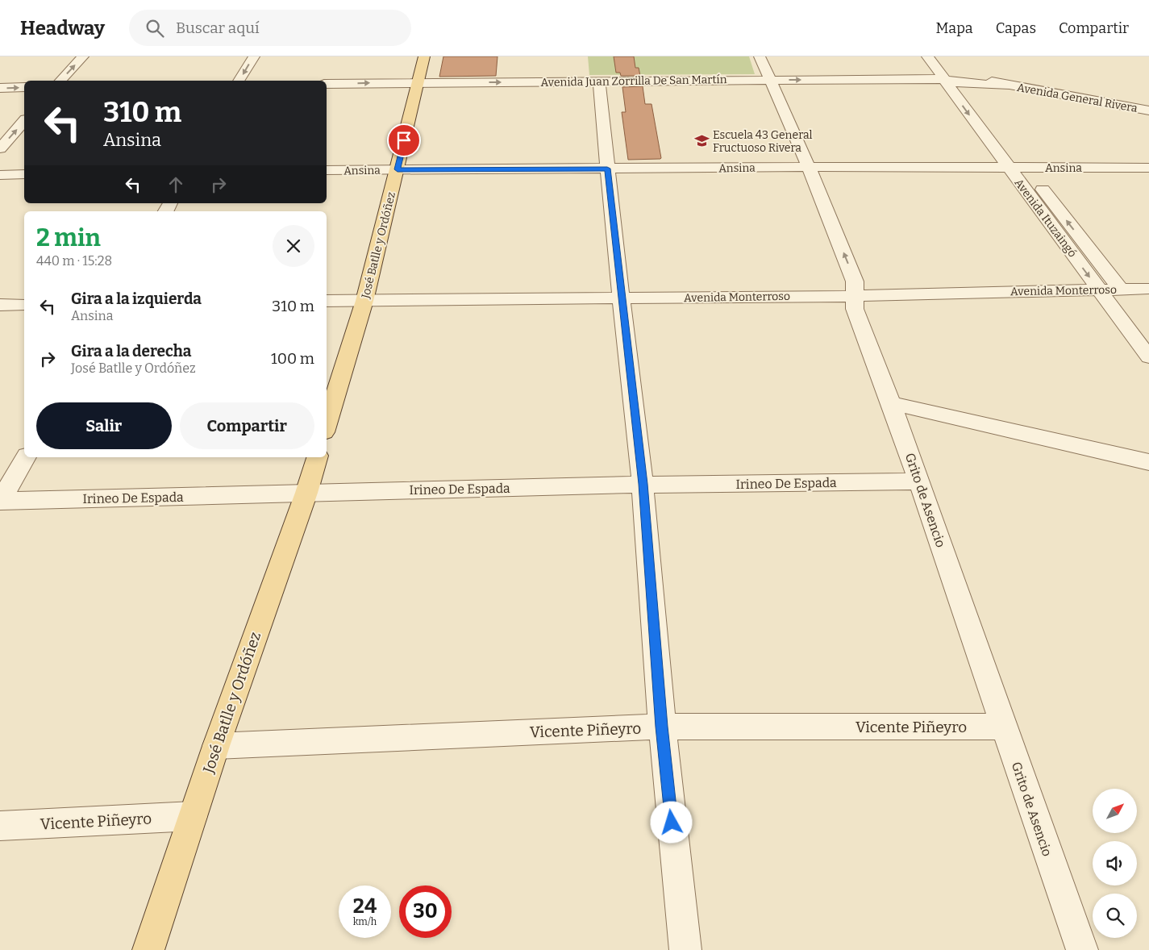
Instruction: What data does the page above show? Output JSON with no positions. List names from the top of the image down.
{
  "streets": {
    "main road": ["José Batlle y Ordóñez"],
    "street": [
      "Avenida Juan Zorrilla De San Martín",
      "Avenida General Rivera",
      "Ansina",
      "Avenida Ituzaingó",
      "Avenida Monterroso",
      "Irineo De Espada",
      "Grito de Asencio",
      "Vicente Piñeyro"
    ]
  },
  "crossings": [
    ["Avenida Juan Zorrilla De San Martín", "Avenida Ituzaingó"],
    ["Avenida Juan Zorrilla De San Martín", "José Batlle y Ordóñez"],
    ["Avenida Juan Zorrilla De San Martín", "Grito de Asencio"],
    ["Avenida General Rivera", "Avenida Ituzaingó"],
    ["Ansina", "Avenida Ituzaingó"],
    ["Ansina", "José Batlle y Ordóñez"],
    ["Ansina", "Grito de Asencio"],
    ["Avenida Ituzaingó", "Avenida Monterroso"],
    ["José Batlle y Ordóñez", "Avenida Monterroso"],
    ["José Batlle y Ordóñez", "Irineo De Espada"],
    ["José Batlle y Ordóñez", "Vicente Piñeyro"],
    ["Avenida Monterroso", "Grito de Asencio"],
    ["Irineo De Espada", "Grito de Asencio"],
    ["Grito de Asencio", "Vicente Piñeyro"]
  ],
  "one_way": ["Avenida Juan Zorrilla De San Martín"],
  "places": {
    "school or university": ["Escuela 43 General Fructuoso Rivera"]
  },
  "north": "top right",
  "page": {
    "header": "Headway",
    "search": "Buscar aquí",
    "nav": ["Mapa", "Capas", "Compartir"],
    "turn": ["310 m", "Ansina"],
    "heading": ["2 min", "440 m · 15:28"],
    "list": [
      {
        "name": "Gira a la izquierda",
        "note": "Ansina",
        "value": "310 m"
      },
      {
        "name": "Gira a la derecha",
        "note": "José Batlle y Ordóñez",
        "value": "100 m"
      }
    ],
    "buttons": ["Salir", "Compartir"],
    "speed": "24 km/h",
    "limit": "30"
  }
}
